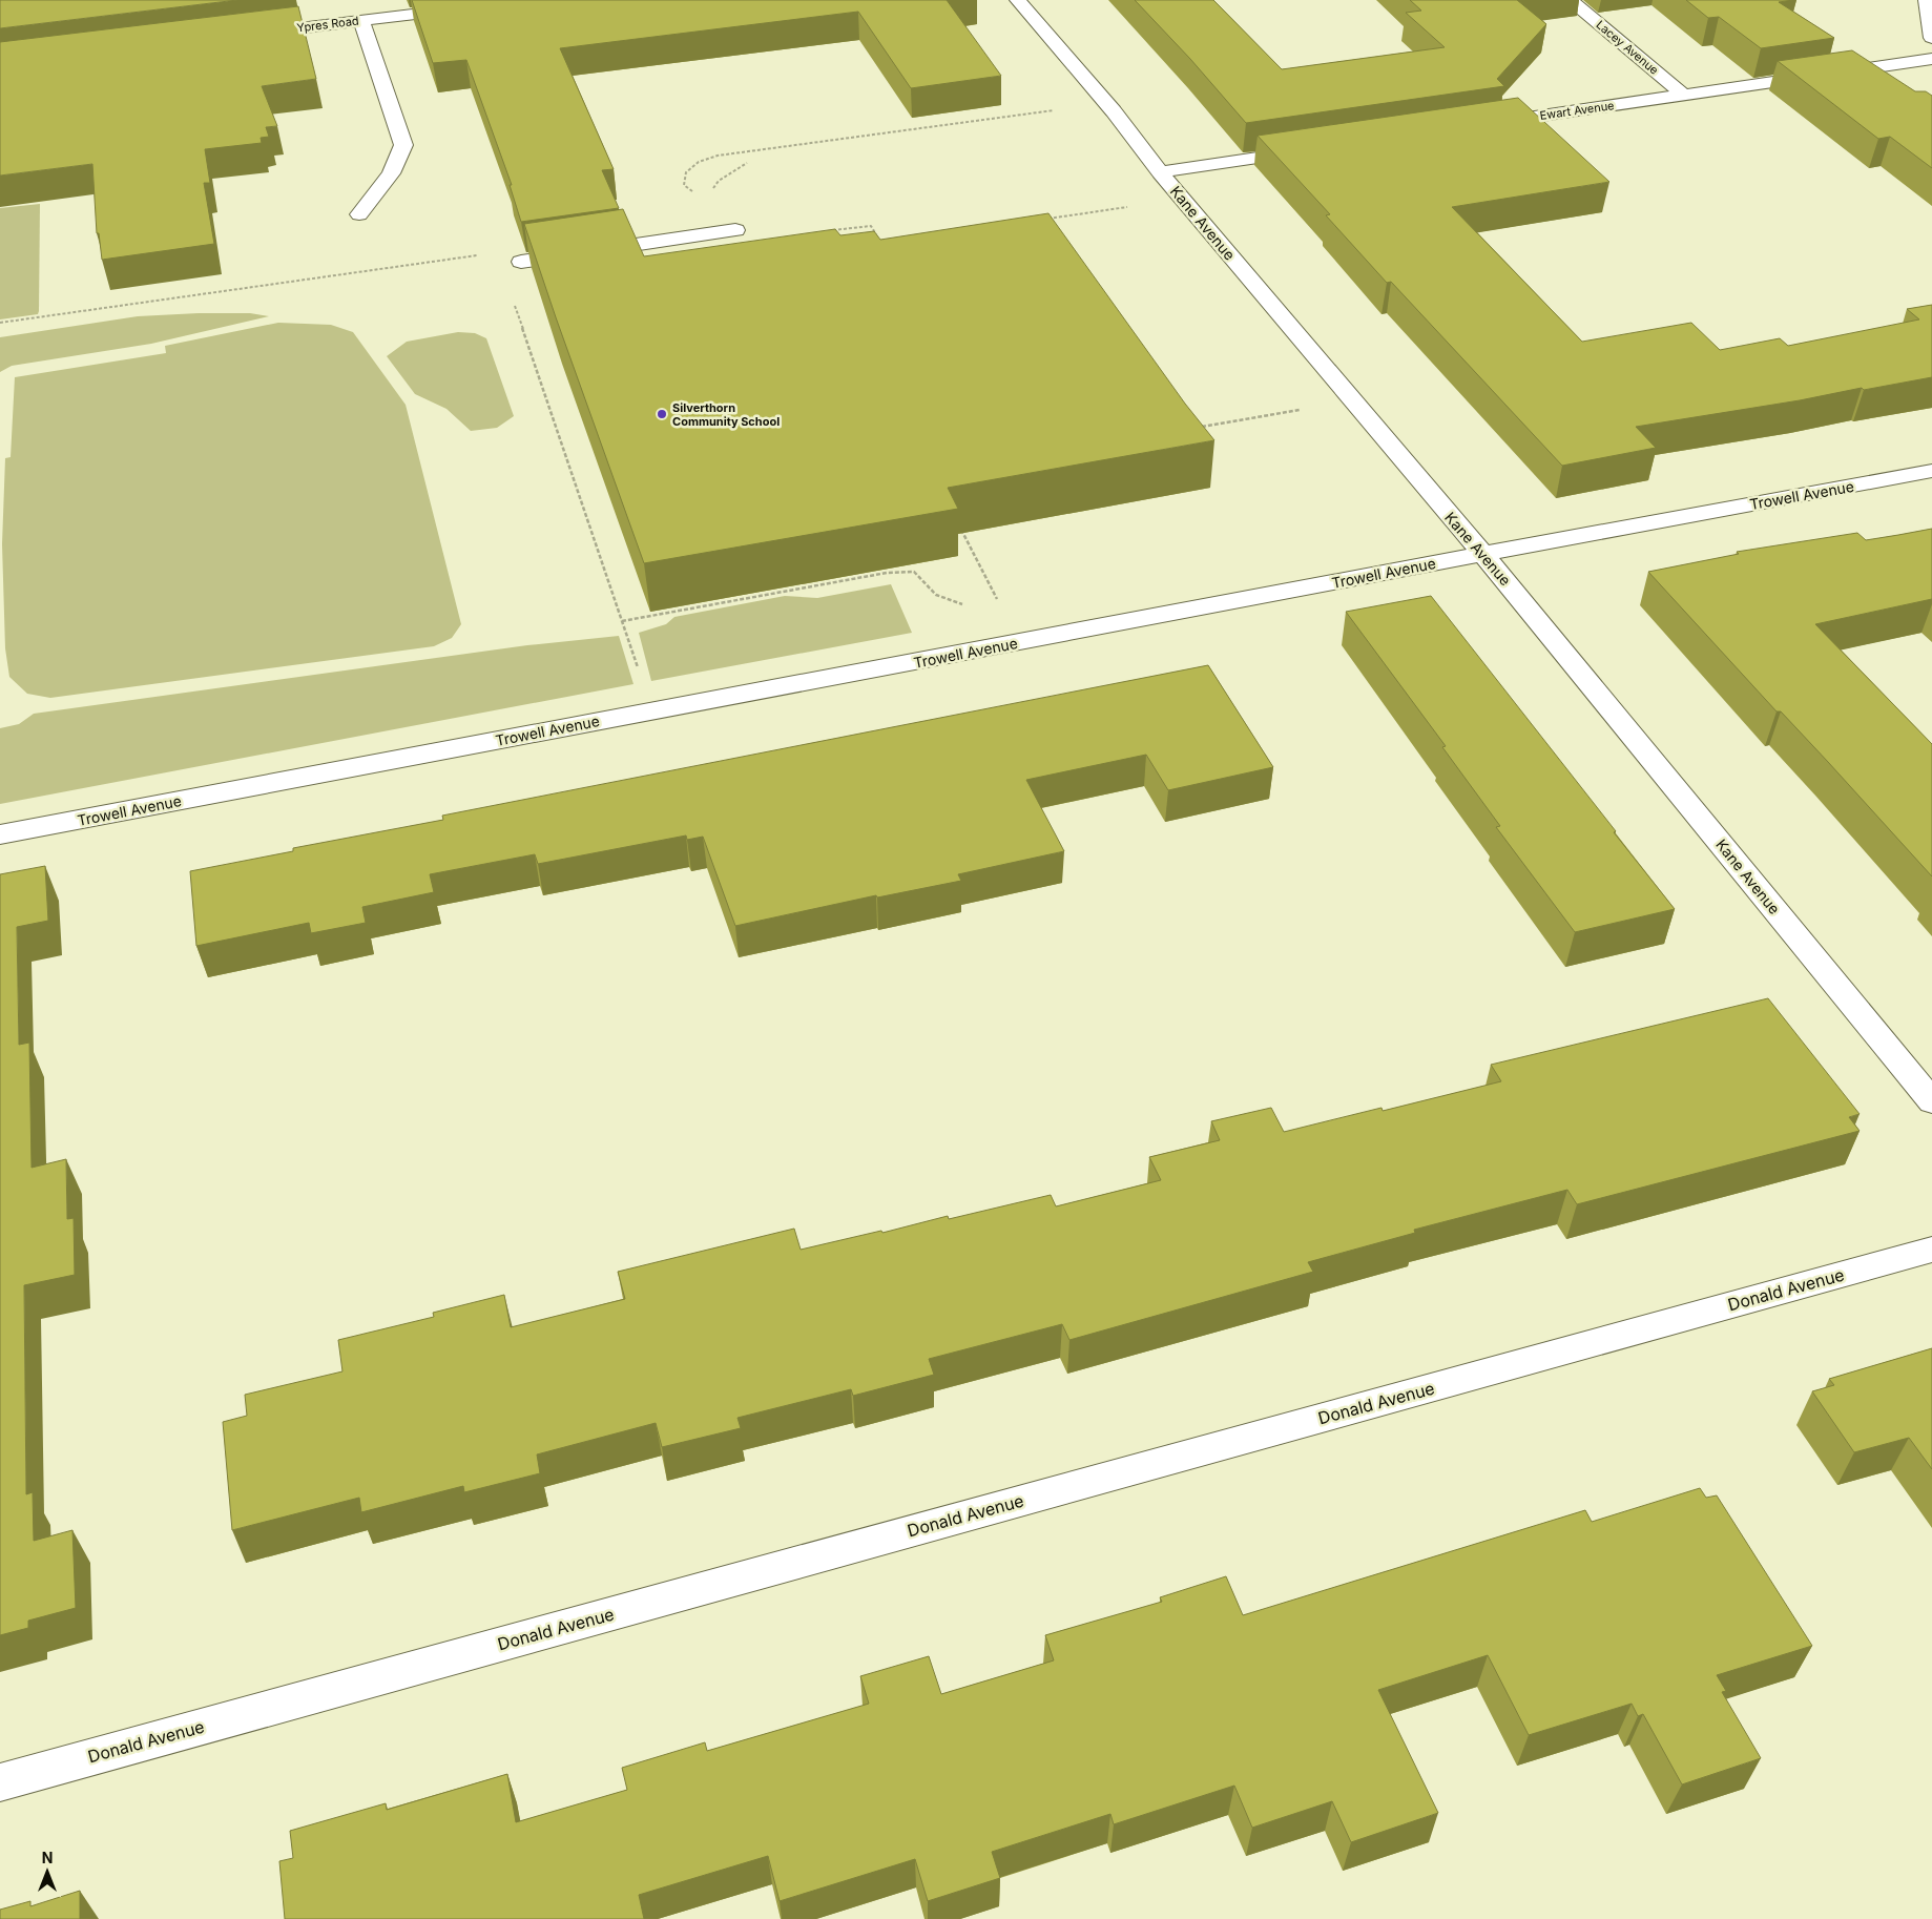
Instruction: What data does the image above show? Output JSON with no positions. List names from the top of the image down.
{
  "streets": {
    "street": [
      "Ypres Road",
      "Lacey Avenue",
      "Ewart Avenue",
      "Kane Avenue",
      "Trowell Avenue",
      "Donald Avenue"
    ]
  },
  "crossings": [
    ["Lacey Avenue", "Ewart Avenue"],
    ["Kane Avenue", "Trowell Avenue"]
  ],
  "places": ["Silverthorn Community School"],
  "north": "top"
}
